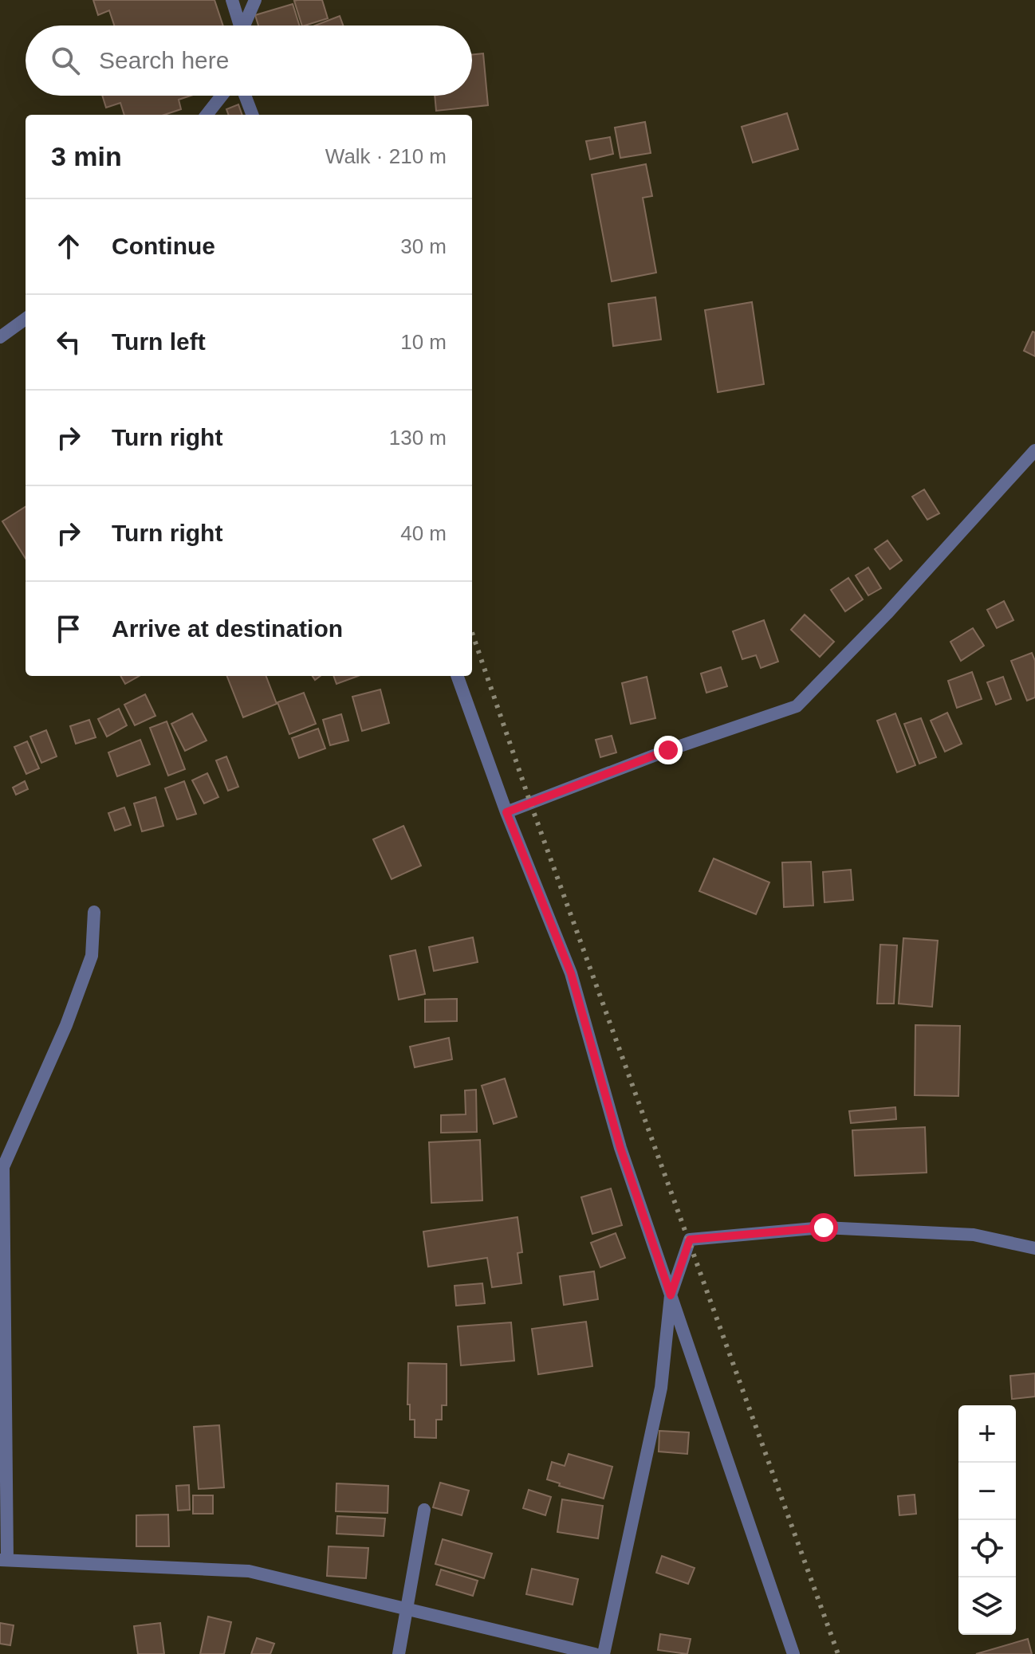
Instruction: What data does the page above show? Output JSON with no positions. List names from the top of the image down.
{
  "page": {
    "search": "Search here",
    "heading": ["3 min", "Walk · 210 m"],
    "list": [
      ["Continue", "30 m"],
      ["Turn left", "10 m"],
      ["Turn right", "130 m"],
      ["Turn right", "40 m"],
      "Arrive at destination"
    ],
    "map_buttons": ["+", "−"]
  }
}
